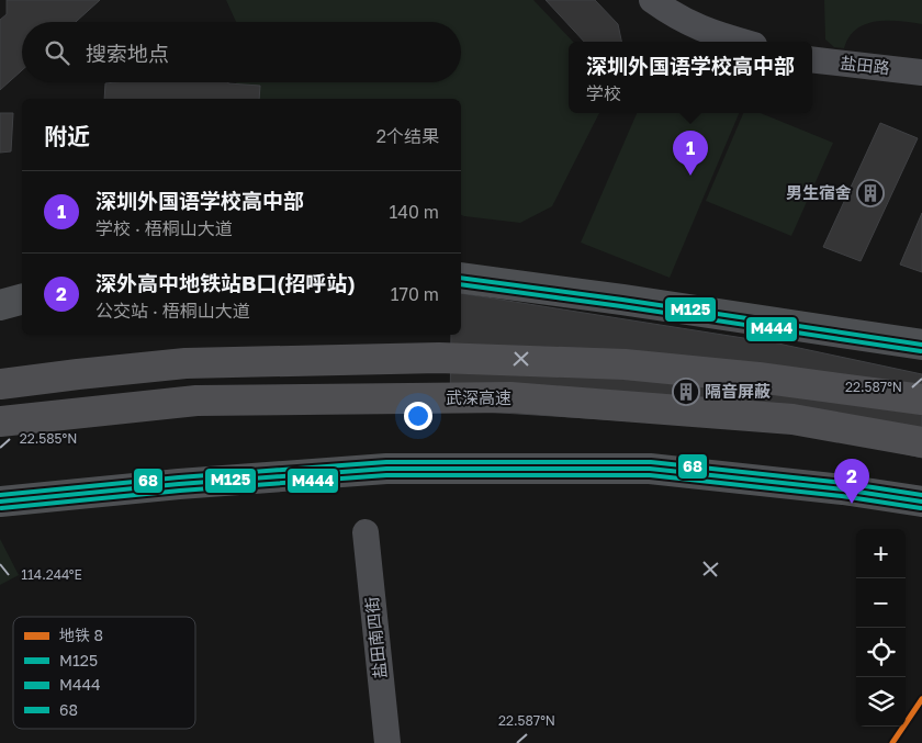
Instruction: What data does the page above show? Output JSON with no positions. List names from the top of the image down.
{
  "streets": {
    "highway": ["武深高速"],
    "street": ["盐田路", "盐田南四街"]
  },
  "places": {
    "building": ["男生宿舍", "隔音屏蔽"]
  },
  "lines": [
    "transit line M125",
    "transit line M444",
    "transit line 68",
    "metro line 8"
  ],
  "legend": [
    "地铁 8",
    "M125",
    "M444",
    "68"
  ],
  "page": {
    "search": "搜索地点",
    "popup": ["深圳外国语学校高中部", "学校"],
    "heading": ["附近", "2个结果"],
    "pins": ["1", "2"],
    "list": [
      {
        "mark": "1",
        "name": "深圳外国语学校高中部",
        "note": "学校 · 梧桐山大道",
        "value": "140 m"
      },
      {
        "mark": "2",
        "name": "深外高中地铁站B口(招呼站)",
        "note": "公交站 · 梧桐山大道",
        "value": "170 m"
      }
    ],
    "map_buttons": ["+", "−"]
  },
  "coordinates": ["22.587°N", "22.585°N", "114.244°E"]
}
